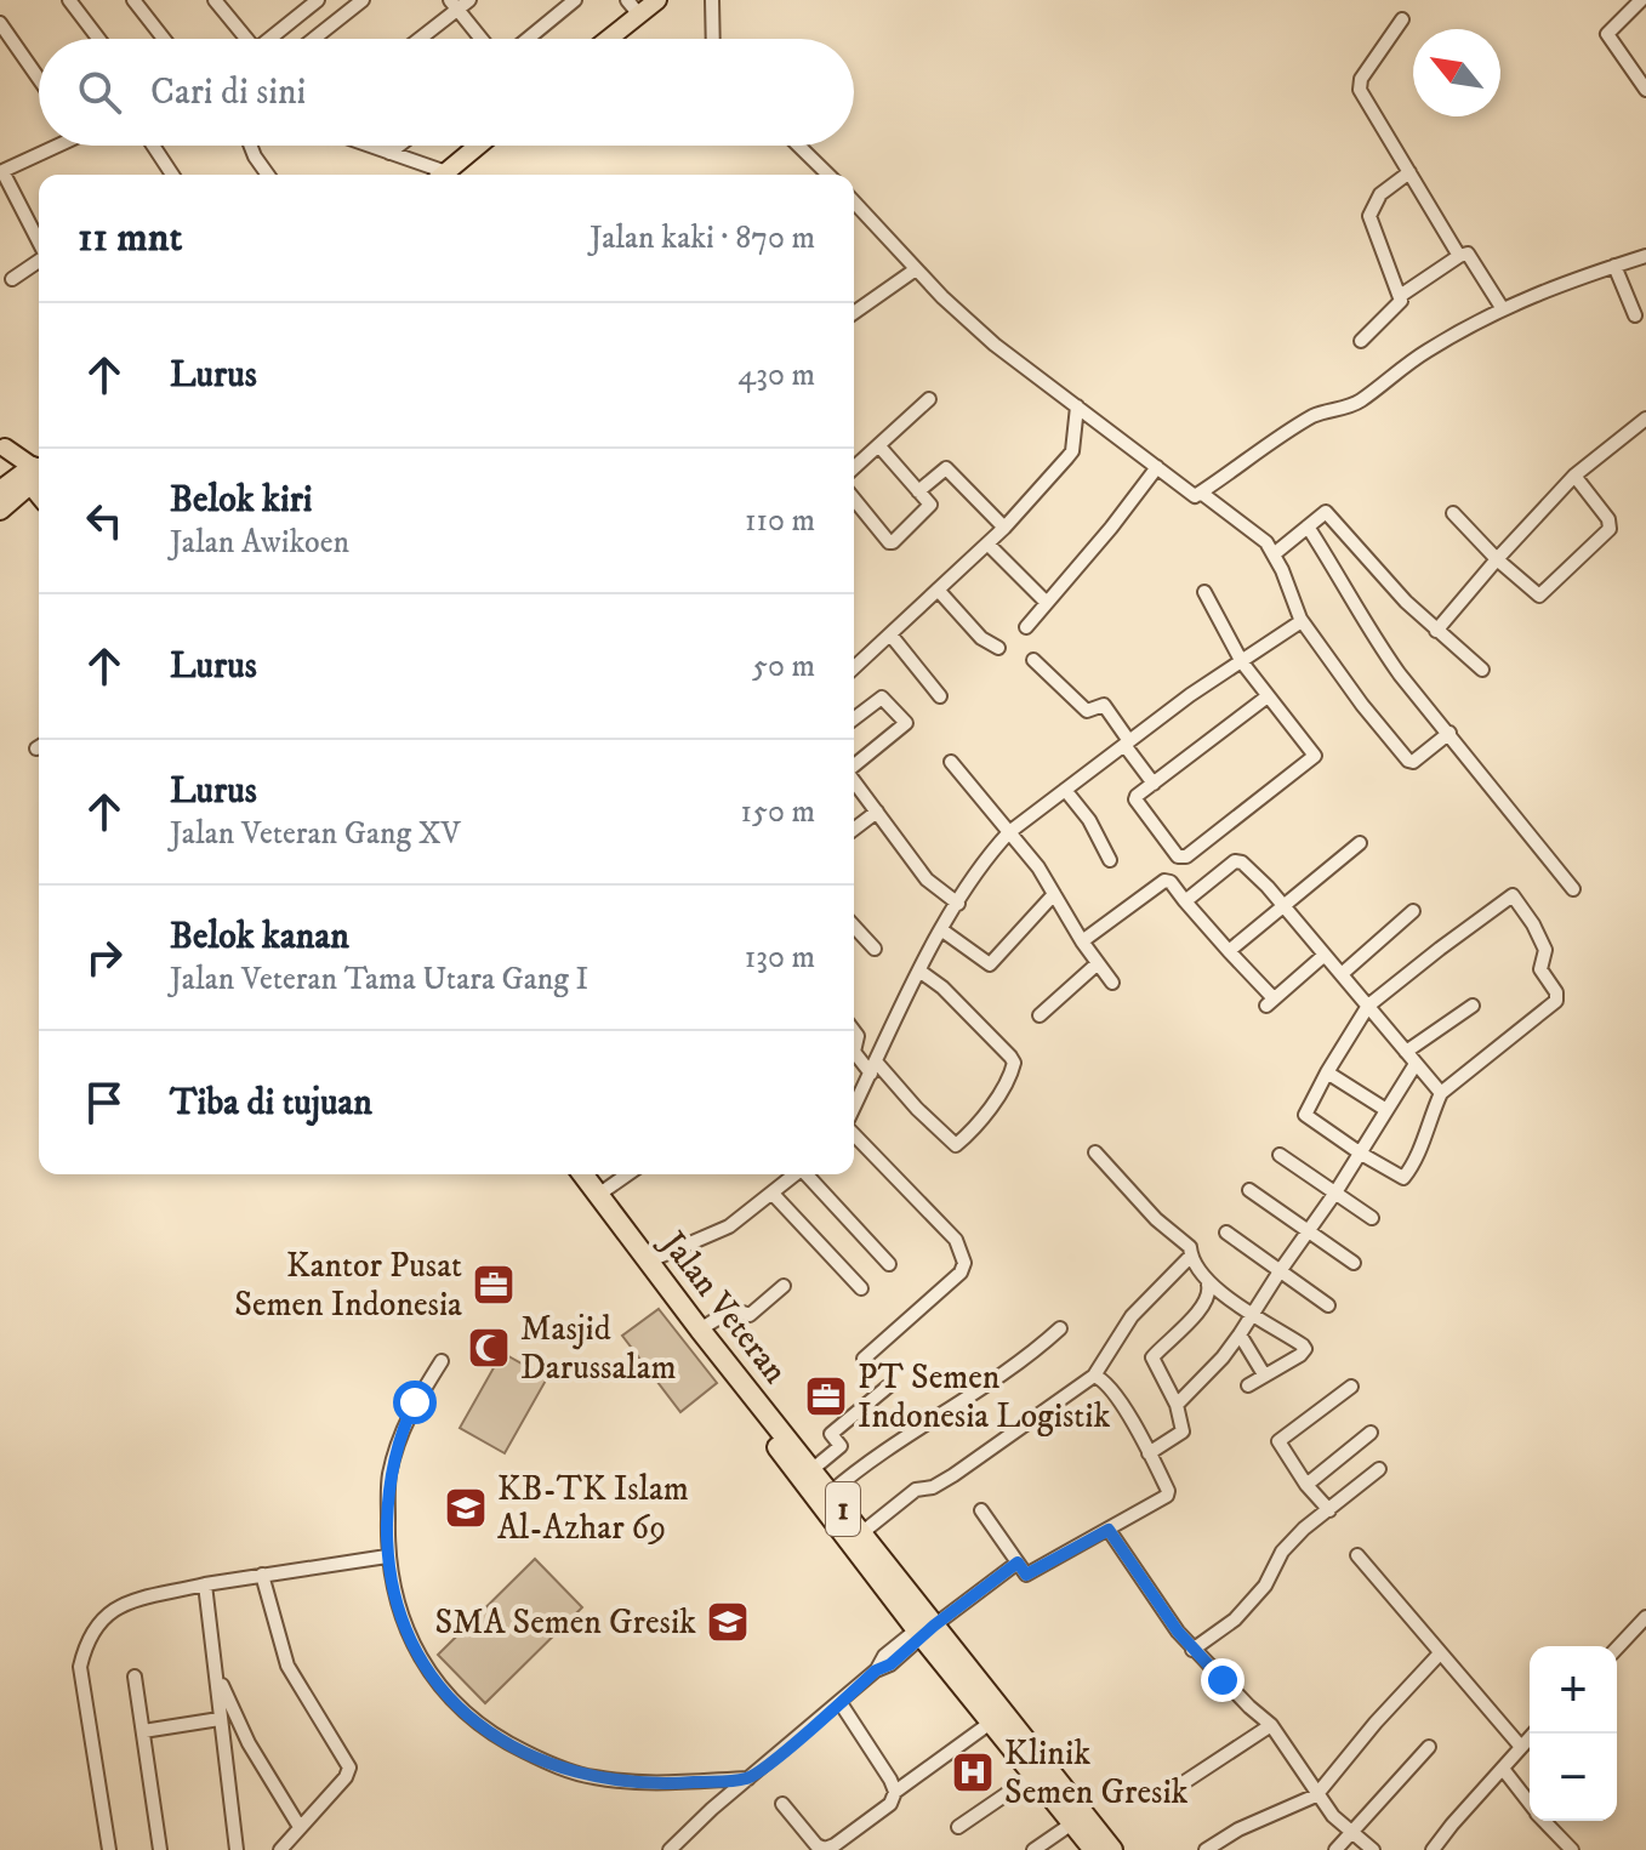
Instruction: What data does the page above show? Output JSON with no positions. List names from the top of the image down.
{
  "streets": {
    "highway": ["Jalan Veteran", "1"]
  },
  "places": {
    "office": ["Kantor Pusat Semen Indonesia", "PT Semen Indonesia Logistik"],
    "mosque": ["Masjid Darussalam"],
    "school or university": ["KB-TK Islam Al-Azhar 69", "SMA Semen Gresik"],
    "hospital": ["Klinik Semen Gresik"]
  },
  "north": "top left",
  "page": {
    "search": "Cari di sini",
    "heading": ["11 mnt", "Jalan kaki · 870 m"],
    "list": [
      ["Lurus", "430 m"],
      ["Belok kiri", "Jalan Awikoen", "110 m"],
      ["Lurus", "50 m"],
      ["Lurus", "Jalan Veteran Gang XV", "150 m"],
      ["Belok kanan", "Jalan Veteran Tama Utara Gang I", "130 m"],
      "Tiba di tujuan"
    ],
    "map_buttons": ["+", "−"]
  }
}
